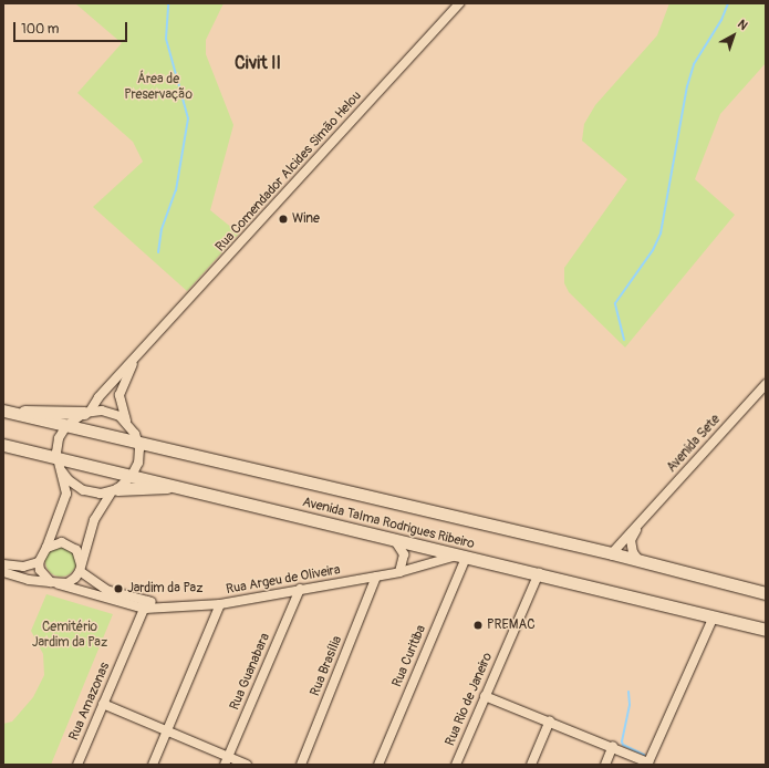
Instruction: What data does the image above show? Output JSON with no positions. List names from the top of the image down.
{
  "streets": {
    "main road": ["Avenida Talma Rodrigues Ribeiro"],
    "street": [
      "Rua Comendador Alcides Simão Helou",
      "Avenida Sete",
      "Rua Argeu de Oliveira",
      "Rua Curitiba",
      "Rua Brasília",
      "Rua Guanabara",
      "Rua Rio de Janeiro",
      "Rua Amazonas"
    ]
  },
  "crossings": [
    ["Rua Comendador Alcides Simão Helou", "Avenida Talma Rodrigues Ribeiro"],
    ["Avenida Sete", "Avenida Talma Rodrigues Ribeiro"],
    ["Avenida Talma Rodrigues Ribeiro", "Rua Argeu de Oliveira"],
    ["Avenida Talma Rodrigues Ribeiro", "Rua Curitiba"],
    ["Avenida Talma Rodrigues Ribeiro", "Rua Rio de Janeiro"],
    ["Rua Argeu de Oliveira", "Rua Curitiba"],
    ["Rua Argeu de Oliveira", "Rua Brasília"],
    ["Rua Argeu de Oliveira", "Rua Guanabara"],
    ["Rua Argeu de Oliveira", "Rua Amazonas"]
  ],
  "districts": ["Civit II"],
  "parks": ["Área de Preservação", "Cemitério Jardim da Paz"],
  "places": ["Wine", "Jardim da Paz", "PREMAC"],
  "scale_bar": "100 m",
  "north": "top right"
}
